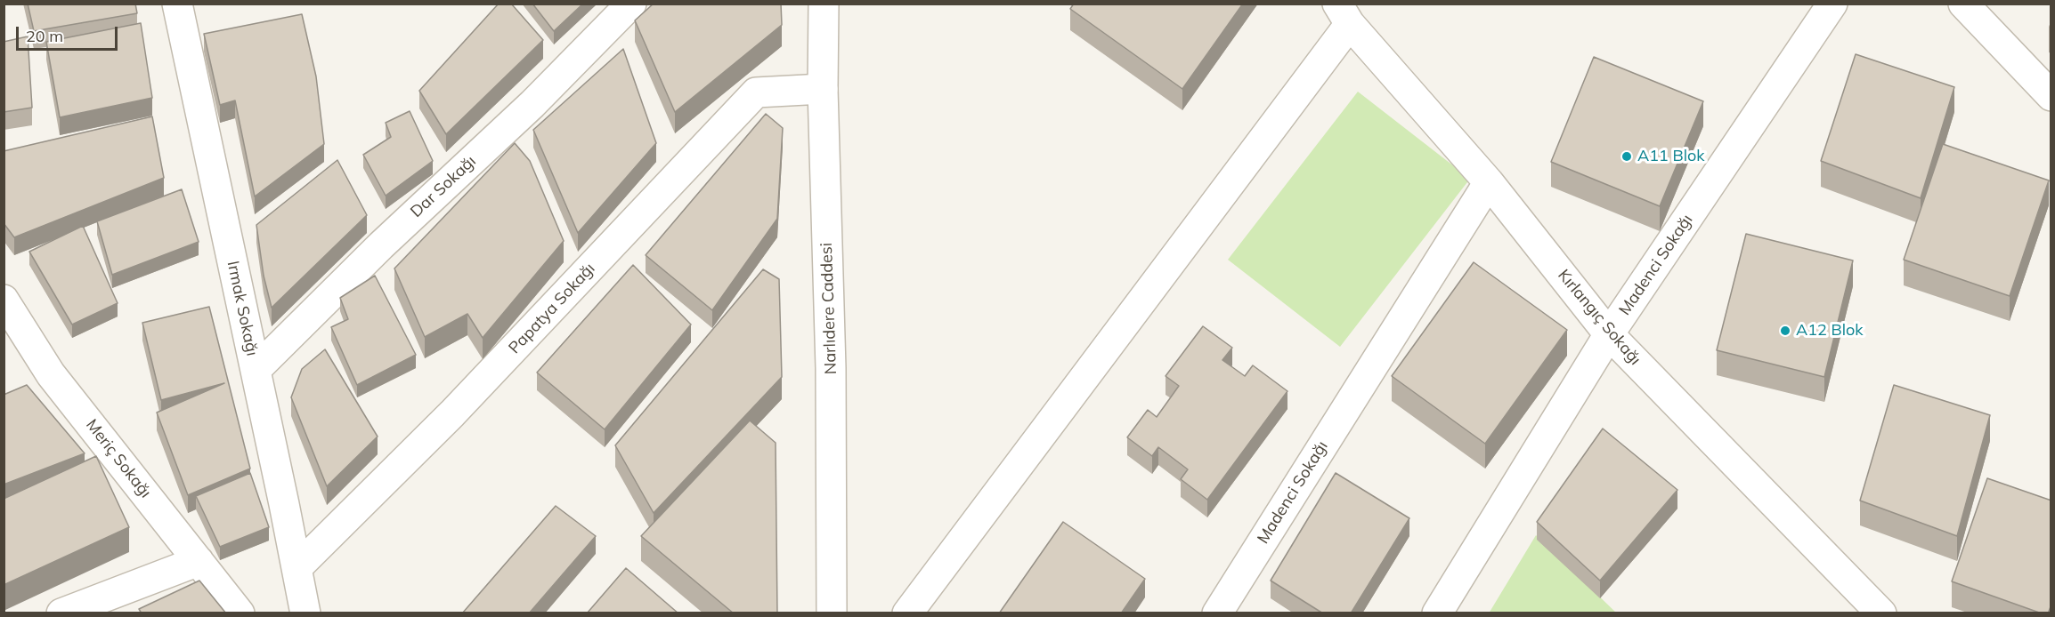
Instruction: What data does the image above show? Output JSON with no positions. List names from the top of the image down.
{
  "streets": {
    "street": [
      "Dar Sokağı",
      "Madenci Sokağı",
      "Irmak Sokağı",
      "Papatya Sokağı",
      "Narlıdere Caddesi",
      "Kırlangıç Sokağı",
      "Meriç Sokağı"
    ]
  },
  "crossings": [
    ["Dar Sokağı", "Irmak Sokağı"],
    ["Madenci Sokağı", "Kırlangıç Sokağı"],
    ["Irmak Sokağı", "Papatya Sokağı"],
    ["Papatya Sokağı", "Narlıdere Caddesi"]
  ],
  "places": ["A11 Blok", "A12 Blok"],
  "scale_bar": "20 m"
}
